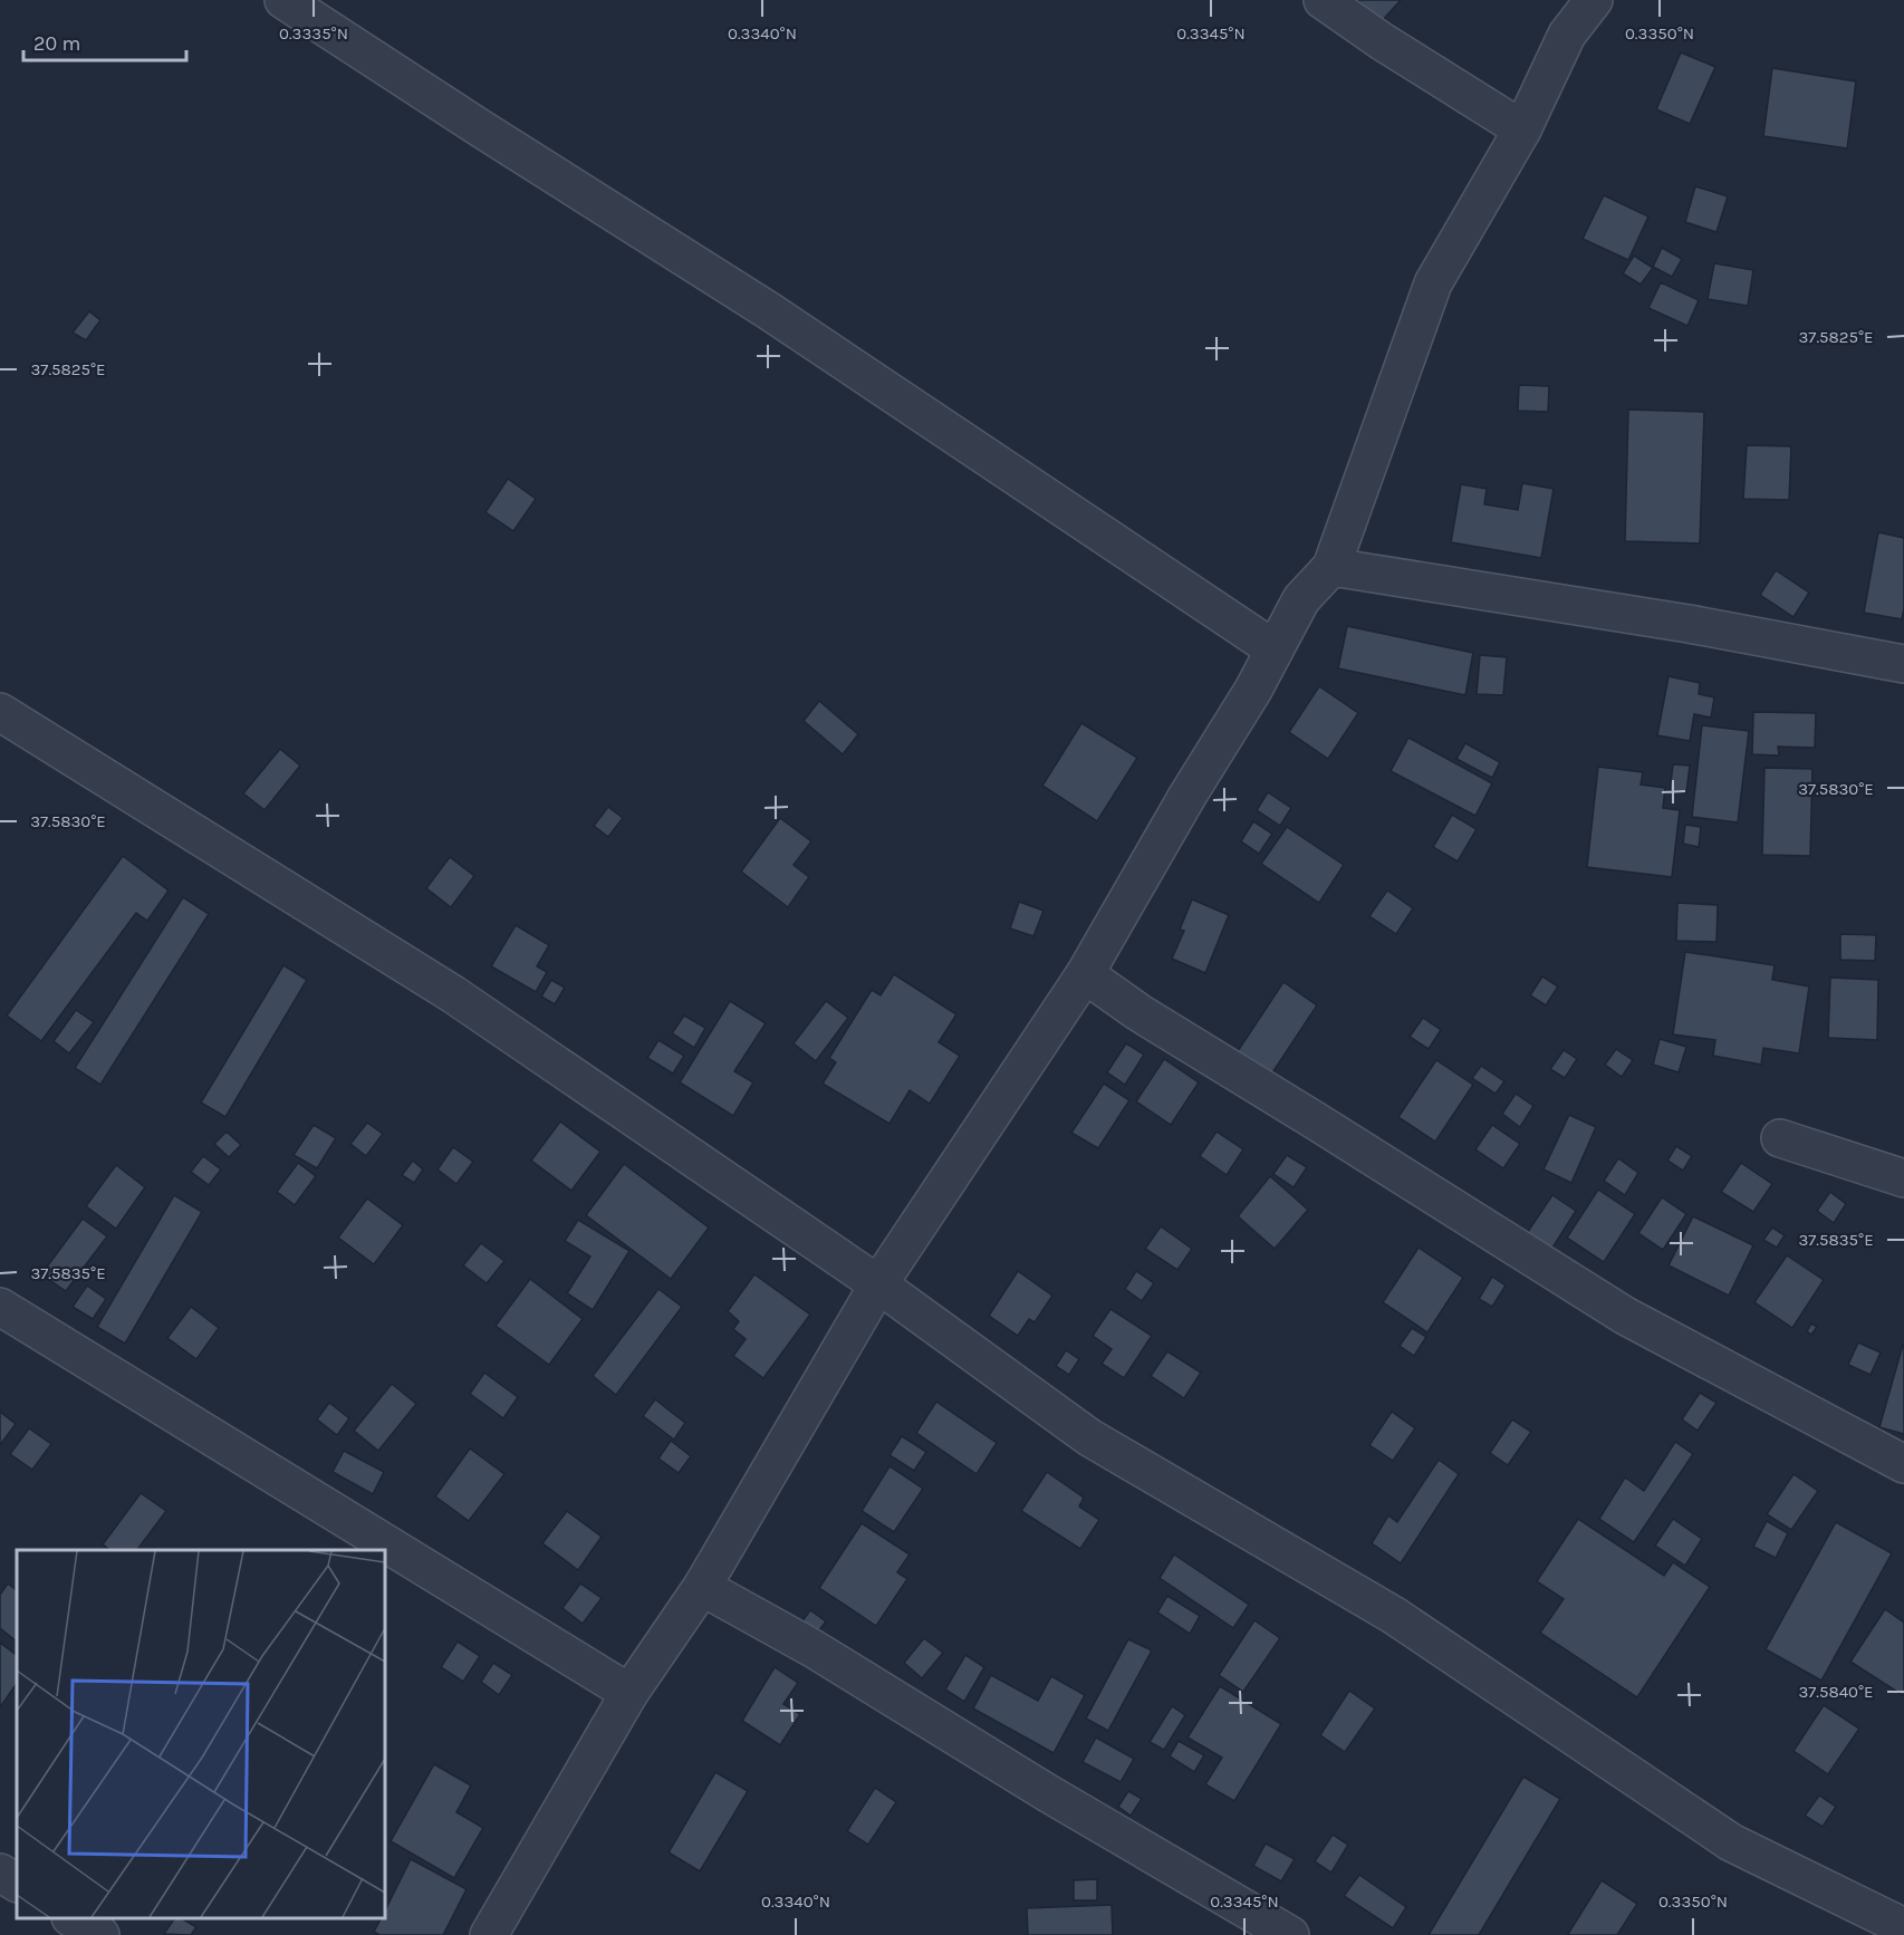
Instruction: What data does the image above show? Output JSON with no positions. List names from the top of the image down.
{
  "scale_bar": "20 m",
  "coordinates": [
    "0.3335°N",
    "0.3340°N",
    "0.3345°N",
    "0.3350°N",
    "37.5825°E",
    "37.5830°E",
    "37.5835°E",
    "37.5840°E"
  ]
}
